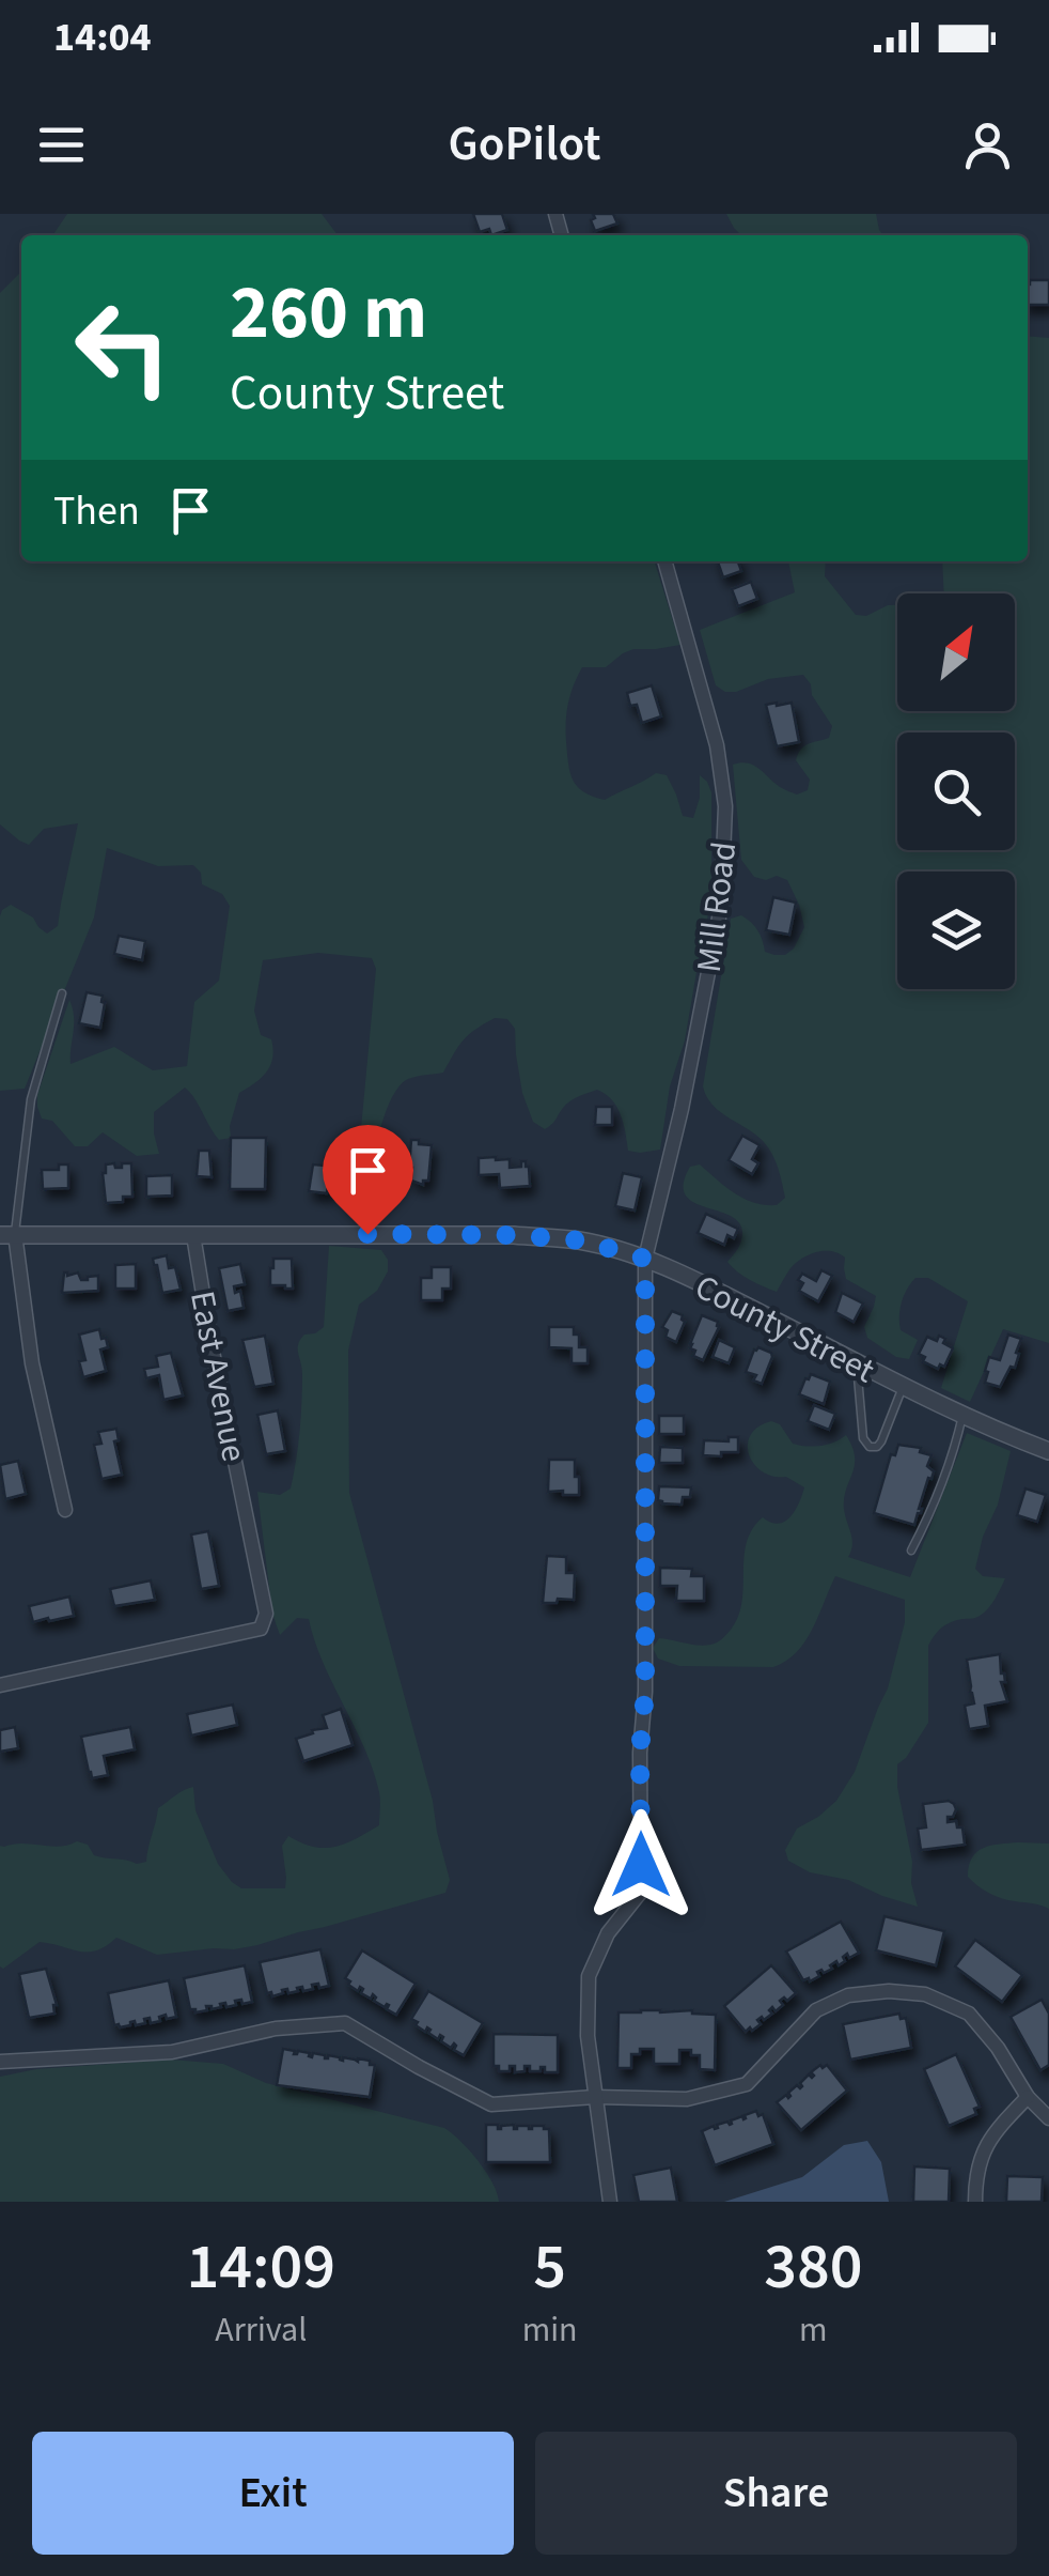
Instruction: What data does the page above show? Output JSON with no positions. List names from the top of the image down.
{
  "streets": {
    "street": ["Mill Road", "County Street", "East Avenue"]
  },
  "crossings": [
    ["Mill Road", "County Street"],
    ["County Street", "East Avenue"]
  ],
  "north": "top right",
  "page": {
    "status": "14:04",
    "header": "GoPilot",
    "turn": ["260 m", "County Street"],
    "then": "Then",
    "eta": [
      "14:09",
      "Arrival",
      "5",
      "min",
      "380",
      "m"
    ],
    "buttons": ["Exit", "Share"]
  }
}
